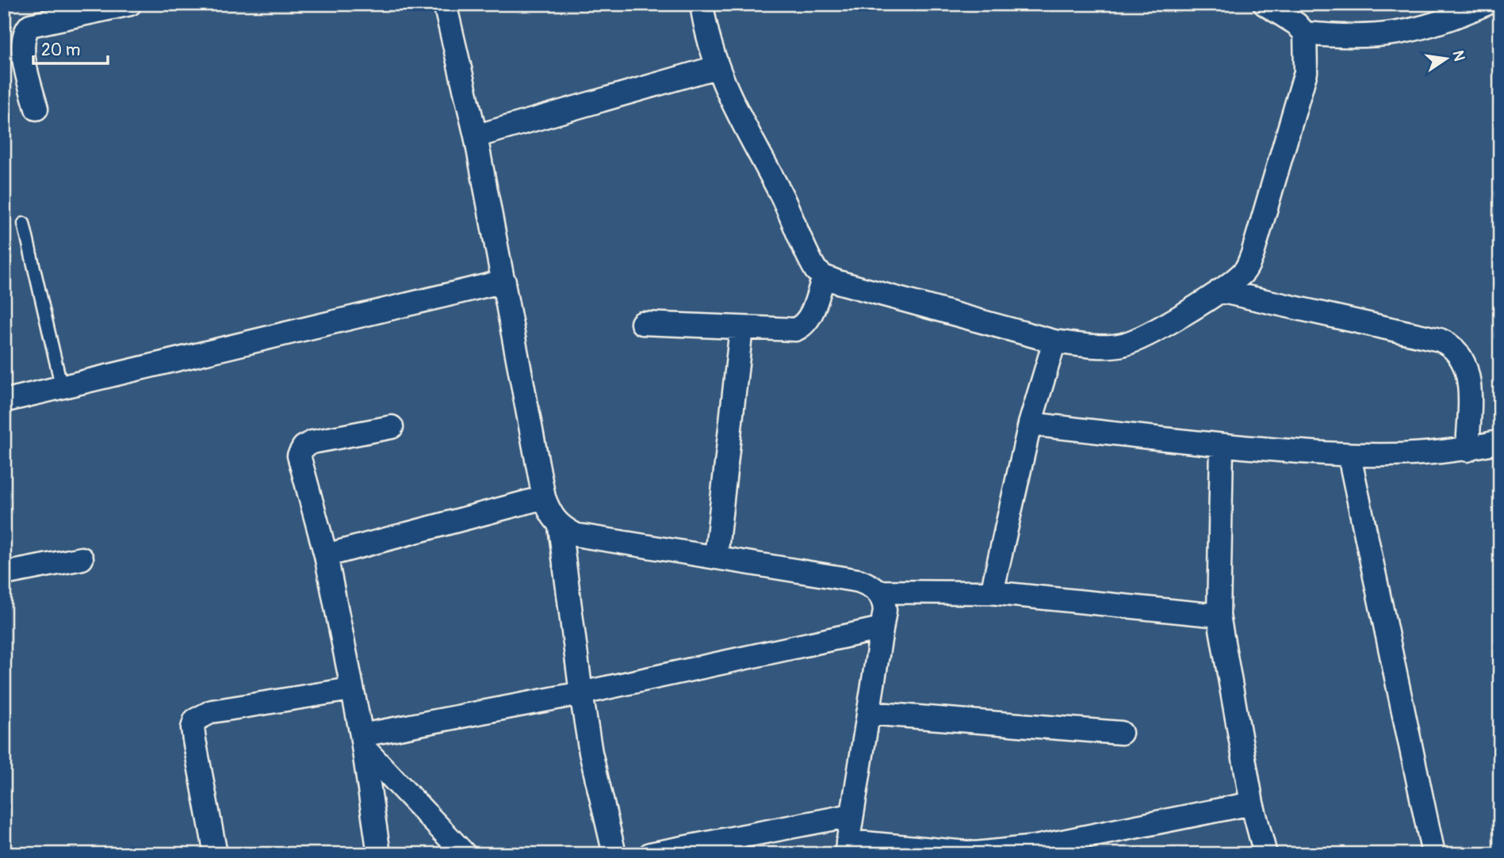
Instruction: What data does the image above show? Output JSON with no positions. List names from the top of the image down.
{
  "scale_bar": "20 m",
  "north": "right"
}
